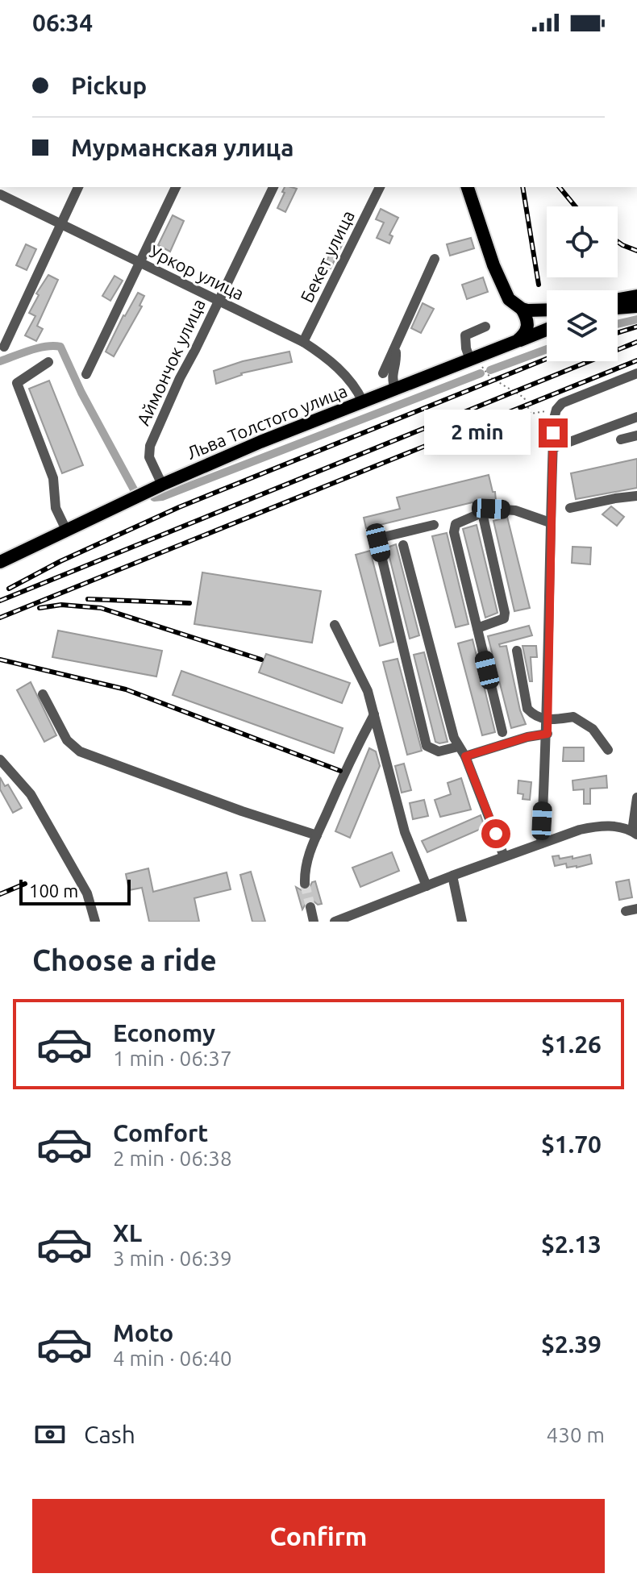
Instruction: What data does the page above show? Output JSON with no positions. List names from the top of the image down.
{
  "streets": {
    "main road": ["Льва Толстого улица"],
    "street": ["Бекет улица", "Уркор улица", "Аймончок улица"]
  },
  "crossings": [
    ["Бекет улица", "Уркор улица"],
    ["Уркор улица", "Аймончок улица"],
    ["Уркор улица", "Льва Толстого улица"],
    ["Аймончок улица", "Льва Толстого улица"]
  ],
  "scale_bar": "100 m",
  "page": {
    "status": "06:34",
    "banner": ["Pickup", "Мурманская улица"],
    "bubble": "2 min",
    "scale": "100 m",
    "heading": "Choose a ride",
    "list": [
      {
        "name": "Economy",
        "note": "1 min · 06:37",
        "value": "$1.26"
      },
      {
        "name": "Comfort",
        "note": "2 min · 06:38",
        "value": "$1.70"
      },
      {
        "name": "XL",
        "note": "3 min · 06:39",
        "value": "$2.13"
      },
      {
        "name": "Moto",
        "note": "4 min · 06:40",
        "value": "$2.39"
      }
    ],
    "pay": ["Cash", "430 m"],
    "buttons": "Confirm"
  }
}
